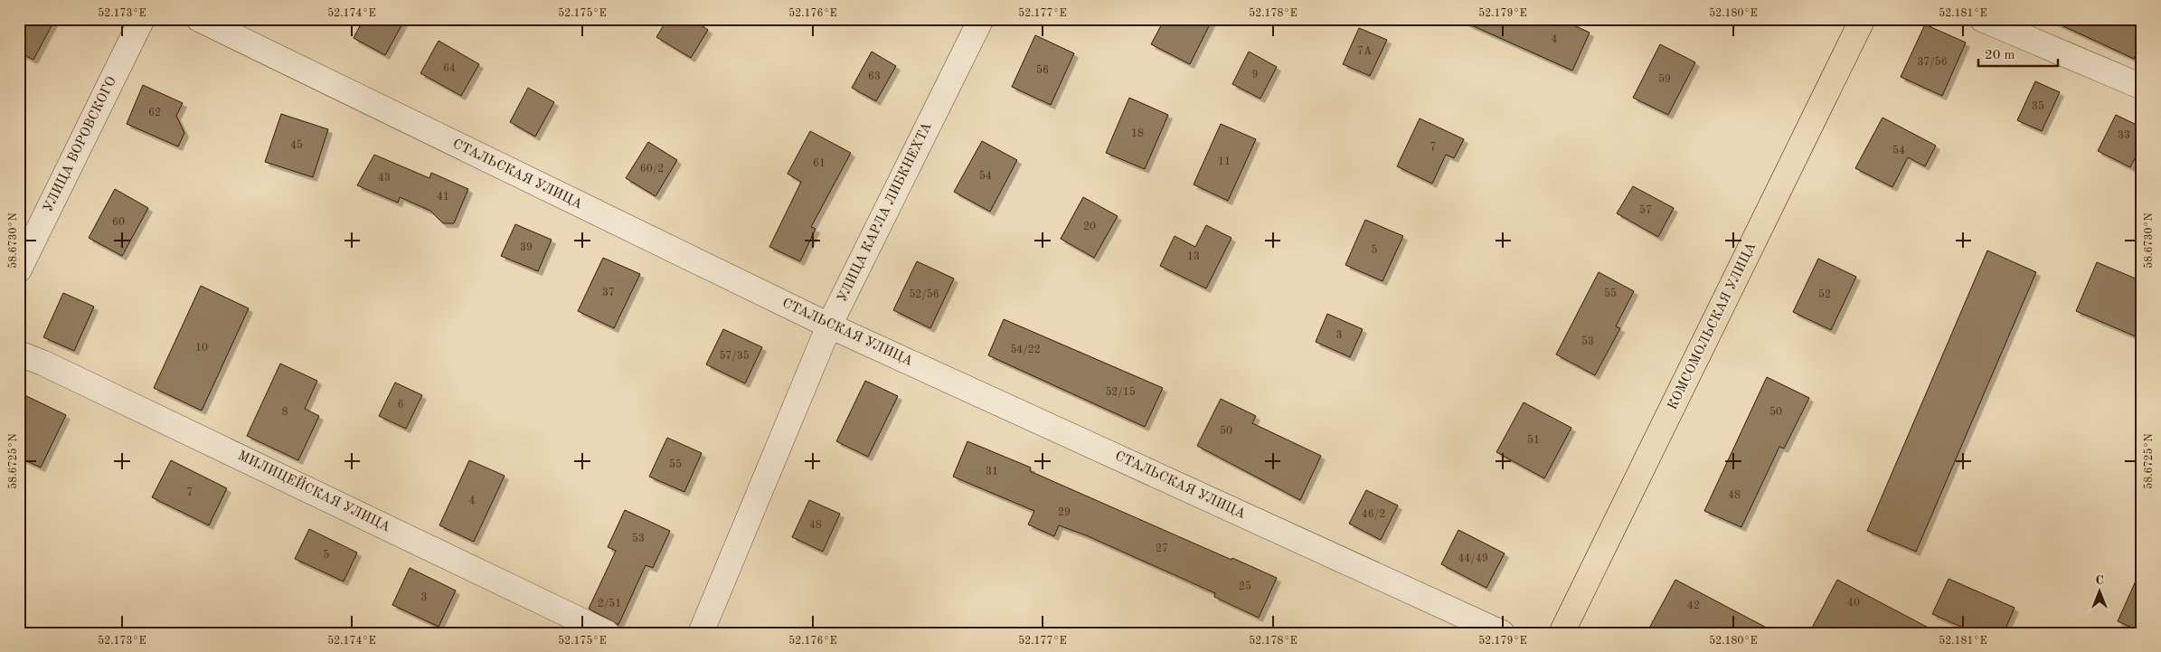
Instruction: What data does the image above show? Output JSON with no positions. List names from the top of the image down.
{
  "streets": {
    "main road": ["КОМСОМОЛЬСКАЯ УЛИЦА"],
    "street": [
      "УЛИЦА ВОРОВСКОГО",
      "СТАЛЬСКАЯ УЛИЦА",
      "УЛИЦА КАРЛА ЛИБКНЕХТА",
      "МИЛИЦЕЙСКАЯ УЛИЦА"
    ]
  },
  "crossings": [
    ["СТАЛЬСКАЯ УЛИЦА", "УЛИЦА КАРЛА ЛИБКНЕХТА"]
  ],
  "house_numbers": [
    "4",
    "7А",
    "37/56",
    "64",
    "56",
    "9",
    "63",
    "59",
    "35",
    "62",
    "18",
    "33",
    "45",
    "7",
    "54",
    "11",
    "61",
    "60/2",
    "54",
    "43",
    "41",
    "57",
    "60",
    "20",
    "39",
    "5",
    "13",
    "37",
    "55",
    "52/56",
    "52",
    "3",
    "53",
    "10",
    "54/22",
    "57/35",
    "52/15",
    "6",
    "8",
    "50",
    "50",
    "51",
    "55",
    "31",
    "7",
    "48",
    "4",
    "29",
    "46/2",
    "48",
    "53",
    "27",
    "5",
    "44/49",
    "25",
    "3",
    "40",
    "2/51",
    "42"
  ],
  "scale_bar": "20 m",
  "north": "top",
  "coordinates": [
    "52.173°E",
    "52.174°E",
    "52.175°E",
    "52.176°E",
    "52.177°E",
    "52.178°E",
    "52.179°E",
    "52.180°E",
    "52.181°E",
    "58.6730°N",
    "58.6725°N"
  ]
}
